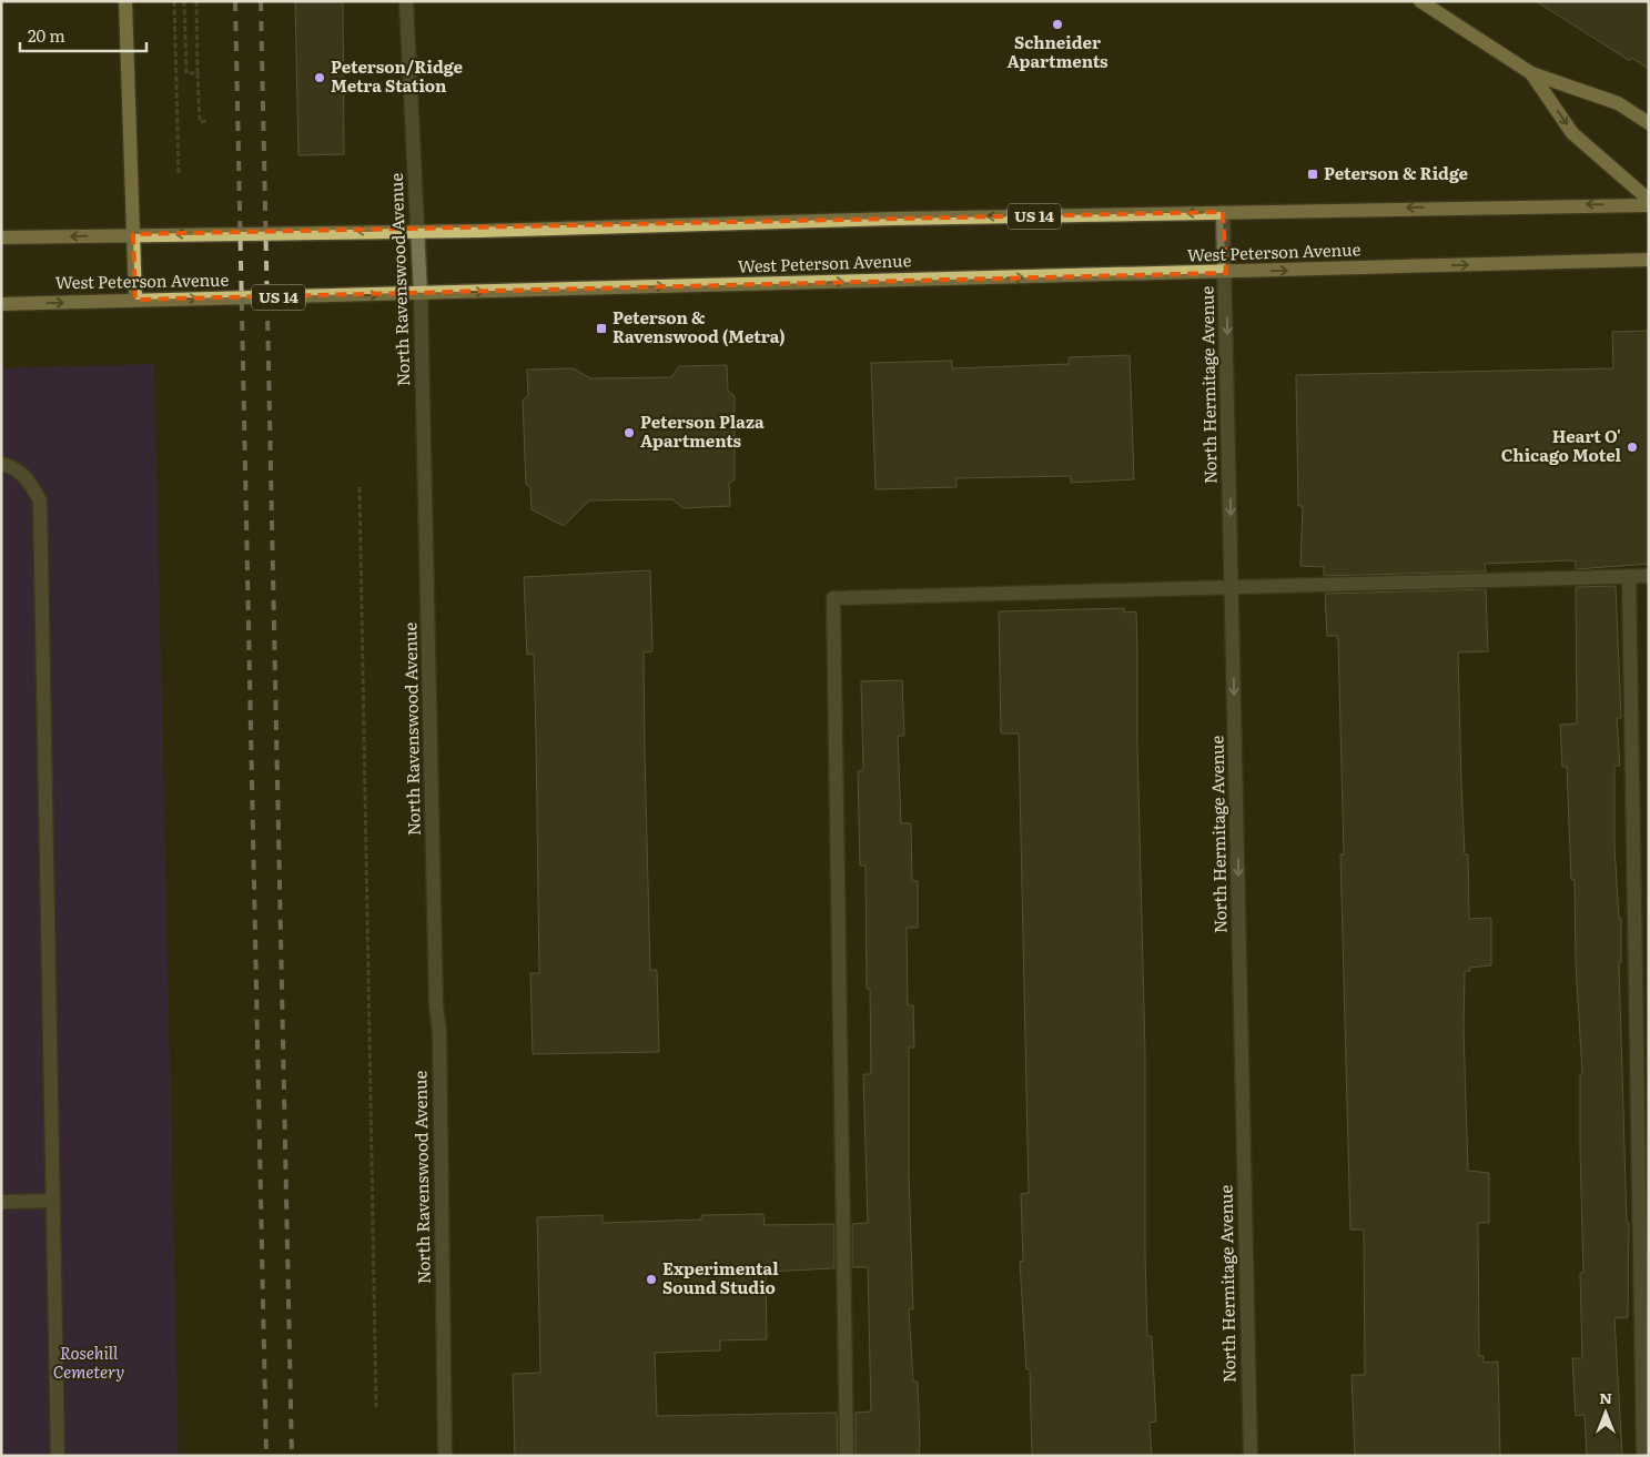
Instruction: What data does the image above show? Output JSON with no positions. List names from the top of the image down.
{
  "streets": {
    "main road": ["US 14", "West Peterson Avenue"],
    "street": ["North Ravenswood Avenue", "North Hermitage Avenue"]
  },
  "crossings": [
    ["US 14", "North Ravenswood Avenue"],
    ["US 14", "North Hermitage Avenue"],
    ["West Peterson Avenue", "North Ravenswood Avenue"],
    ["West Peterson Avenue", "North Hermitage Avenue"]
  ],
  "one_way": ["North Hermitage Avenue"],
  "parks": ["Rosehill Cemetery"],
  "places": {
    "other": [
      "Schneider Apartments",
      "Peterson/Ridge Metra Station",
      "Peterson Plaza Apartments",
      "Heart O' Chicago Motel",
      "Experimental Sound Studio"
    ],
    "transit": ["Peterson & Ridge", "Peterson & Ravenswood (Metra)"]
  },
  "scale_bar": "20 m",
  "north": "top"
}
